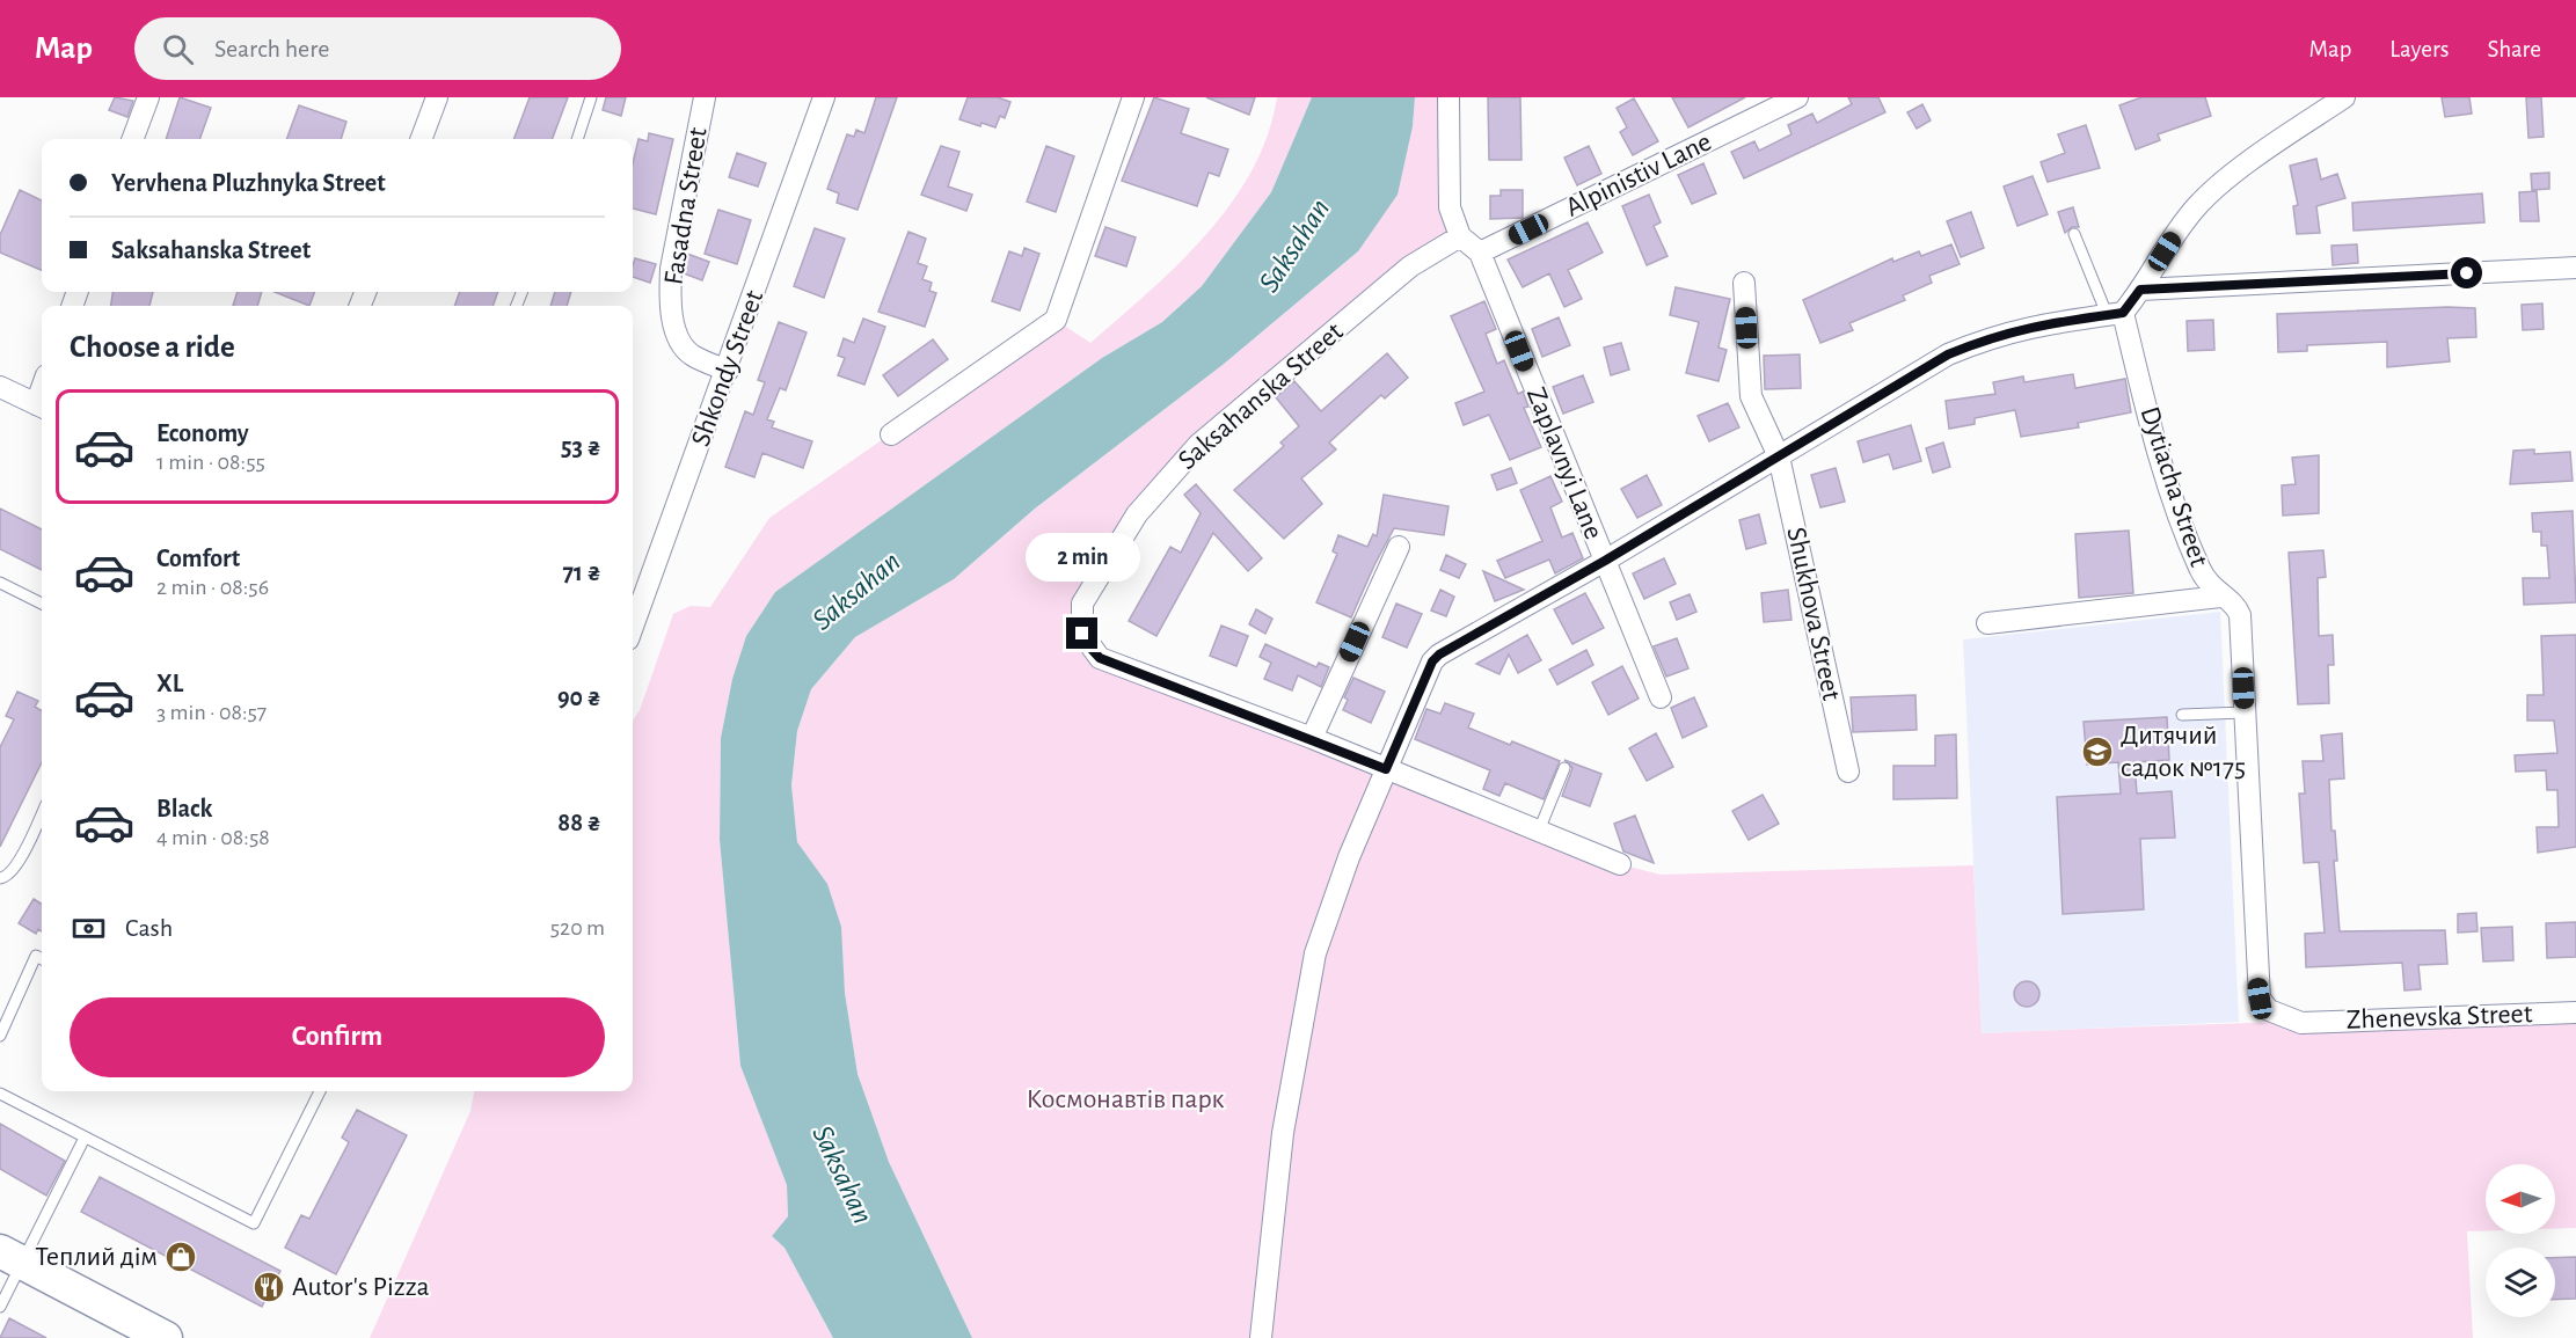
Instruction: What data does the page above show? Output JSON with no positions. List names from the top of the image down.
{
  "streets": {
    "street": [
      "Alpinistiv Lane",
      "Fasadna Street",
      "Shkondy Street",
      "Saksahanska Street",
      "Zaplavnyi Lane",
      "Dytiacha Street",
      "Shukhova Street",
      "Zhenevska Street"
    ]
  },
  "crossings": [
    ["Alpinistiv Lane", "Zaplavnyi Lane"],
    ["Fasadna Street", "Shkondy Street"],
    ["Saksahanska Street", "Zaplavnyi Lane"],
    ["Dytiacha Street", "Zhenevska Street"]
  ],
  "water": ["Saksahan"],
  "parks": ["Космонавтів парк"],
  "places": {
    "school or university": ["Дитячий садок №175"],
    "shop": ["Теплий дім"],
    "restaurant": ["Autor's Pizza"]
  },
  "north": "left",
  "page": {
    "header": "Map",
    "search": "Search here",
    "nav": ["Map", "Layers", "Share"],
    "banner": ["Yervhena Pluzhnyka Street", "Saksahanska Street"],
    "heading": "Choose a ride",
    "list": [
      {
        "name": "Economy",
        "note": "1 min · 08:55",
        "value": "53 ₴"
      },
      {
        "name": "Comfort",
        "note": "2 min · 08:56",
        "value": "71 ₴"
      },
      {
        "name": "XL",
        "note": "3 min · 08:57",
        "value": "90 ₴"
      },
      {
        "name": "Black",
        "note": "4 min · 08:58",
        "value": "88 ₴"
      }
    ],
    "bubble": "2 min",
    "pay": ["Cash", "520 m"],
    "buttons": "Confirm"
  }
}
